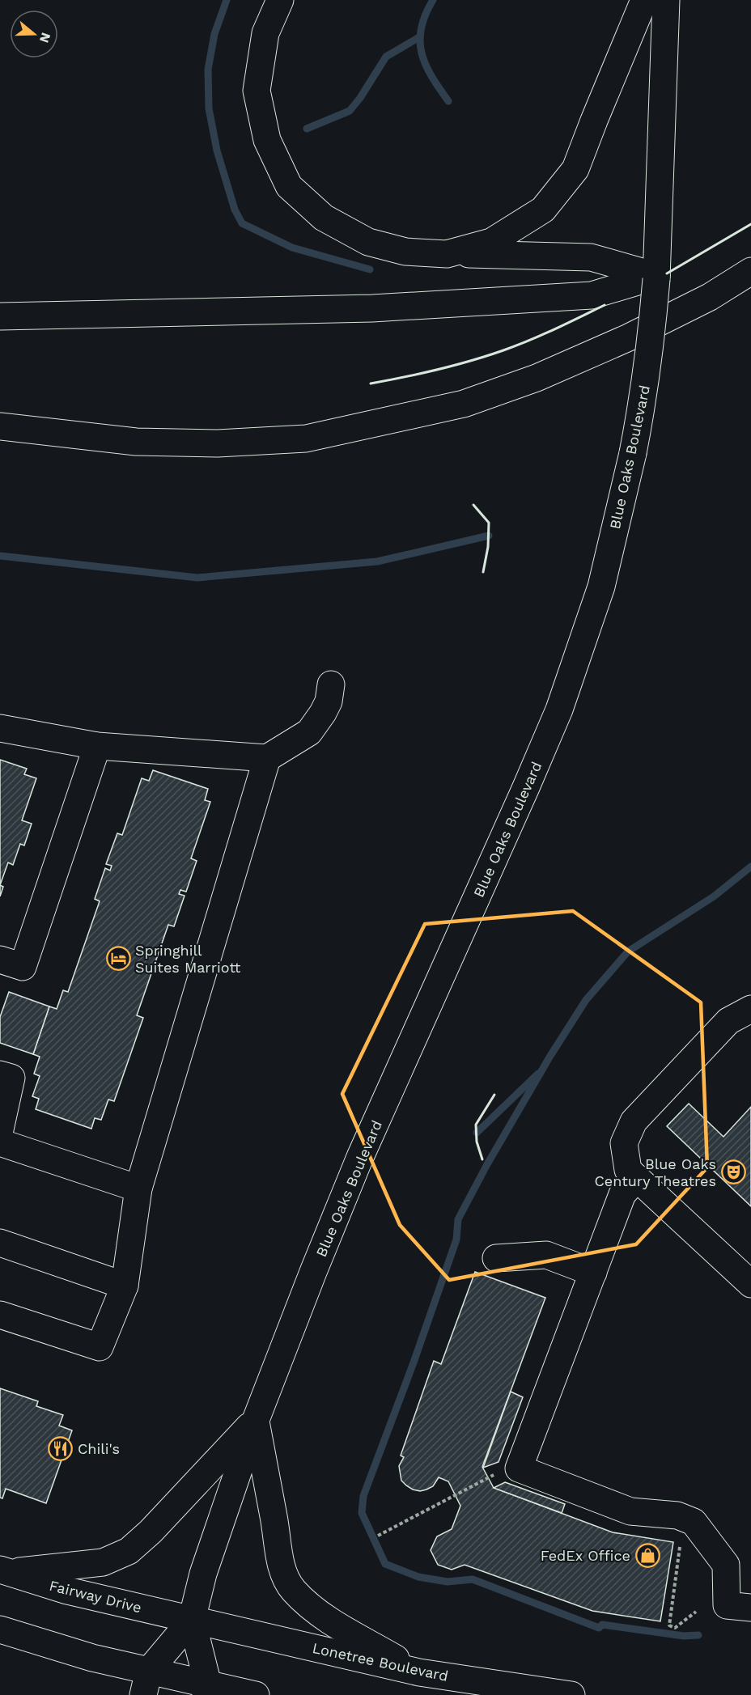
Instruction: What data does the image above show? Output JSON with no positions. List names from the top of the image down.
{
  "streets": {
    "main road": ["Blue Oaks Boulevard", "Fairway Drive", "Lonetree Boulevard"]
  },
  "crossings": [
    ["Blue Oaks Boulevard", "Fairway Drive"],
    ["Blue Oaks Boulevard", "Lonetree Boulevard"],
    ["Fairway Drive", "Lonetree Boulevard"]
  ],
  "places": {
    "hotel": ["Springhill Suites Marriott"],
    "theatre": ["Blue Oaks Century Theatres"],
    "restaurant": ["Chili's"],
    "shop": ["FedEx Office"]
  },
  "north": "right"
}
